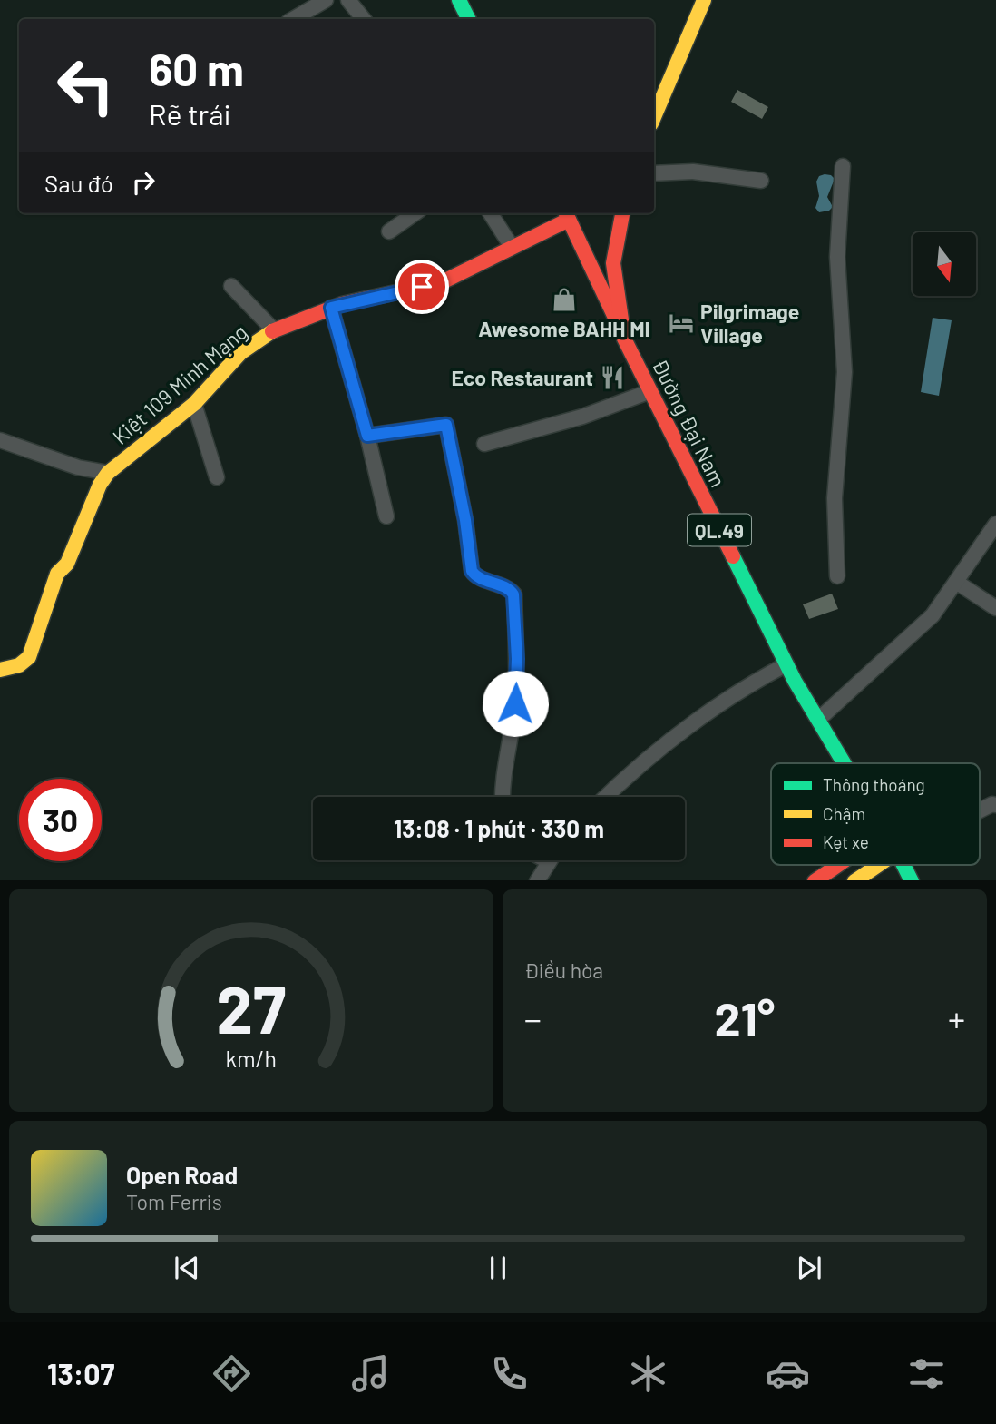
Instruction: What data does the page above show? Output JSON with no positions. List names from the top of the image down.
{
  "streets": {
    "main road": ["Kiệt 109 Minh Mạng", "Đường Đại Nam", "QL.49"]
  },
  "crossings": [
    ["Kiệt 109 Minh Mạng", "Đường Đại Nam"],
    ["Đường Đại Nam", "QL.49"]
  ],
  "places": {
    "shop": ["Awesome BAHH MI"],
    "hotel": ["Pilgrimage Village"],
    "restaurant": ["Eco Restaurant"]
  },
  "legend": ["Thông thoáng", "Chậm", "Kẹt xe"],
  "north": "bottom",
  "page": {
    "turn": ["60 m", "Rẽ trái"],
    "then": "Sau đó",
    "limit": "30",
    "trip": "13:08 · 1 phút · 330 m",
    "tile": "Điều hòa",
    "heat": ["−", "21°", "+"],
    "song": ["Open Road", "Tom Ferris"],
    "tabs": "13:07",
    "gauge": ["27", "km/h"]
  }
}
